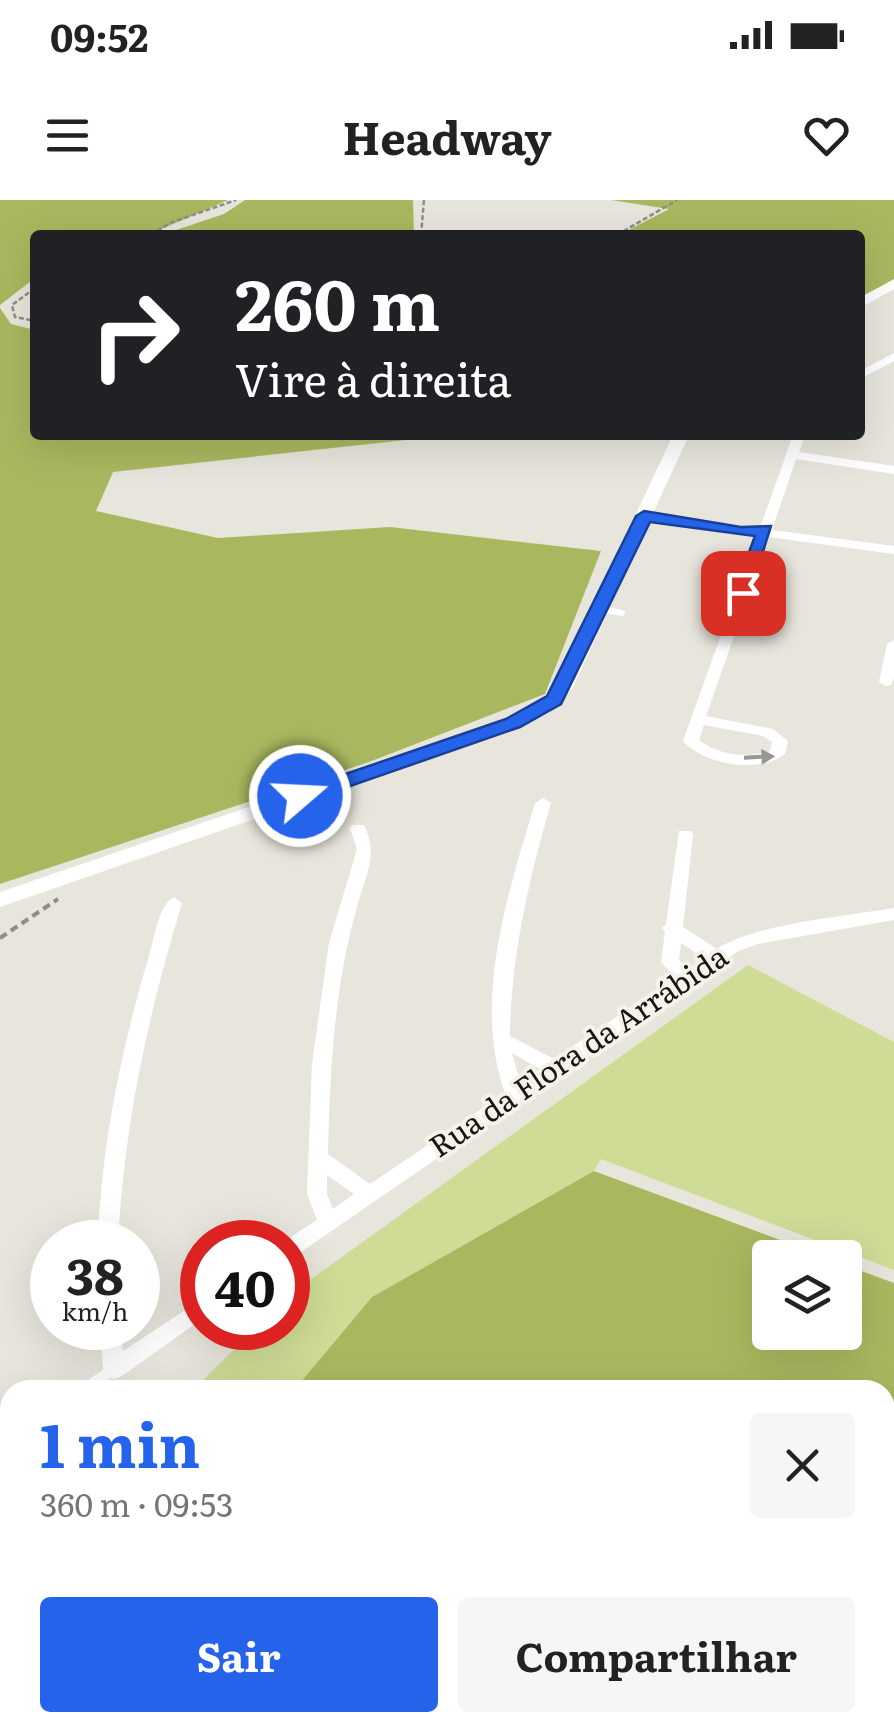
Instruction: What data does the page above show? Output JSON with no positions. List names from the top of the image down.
{
  "streets": {
    "street": ["Rua da Flora da Arrábida"]
  },
  "page": {
    "status": "09:52",
    "header": "Headway",
    "turn": ["260 m", "Vire à direita"],
    "speed": "38 km/h",
    "limit": "40",
    "heading": ["1 min", "360 m · 09:53"],
    "buttons": ["Sair", "Compartilhar"]
  }
}
